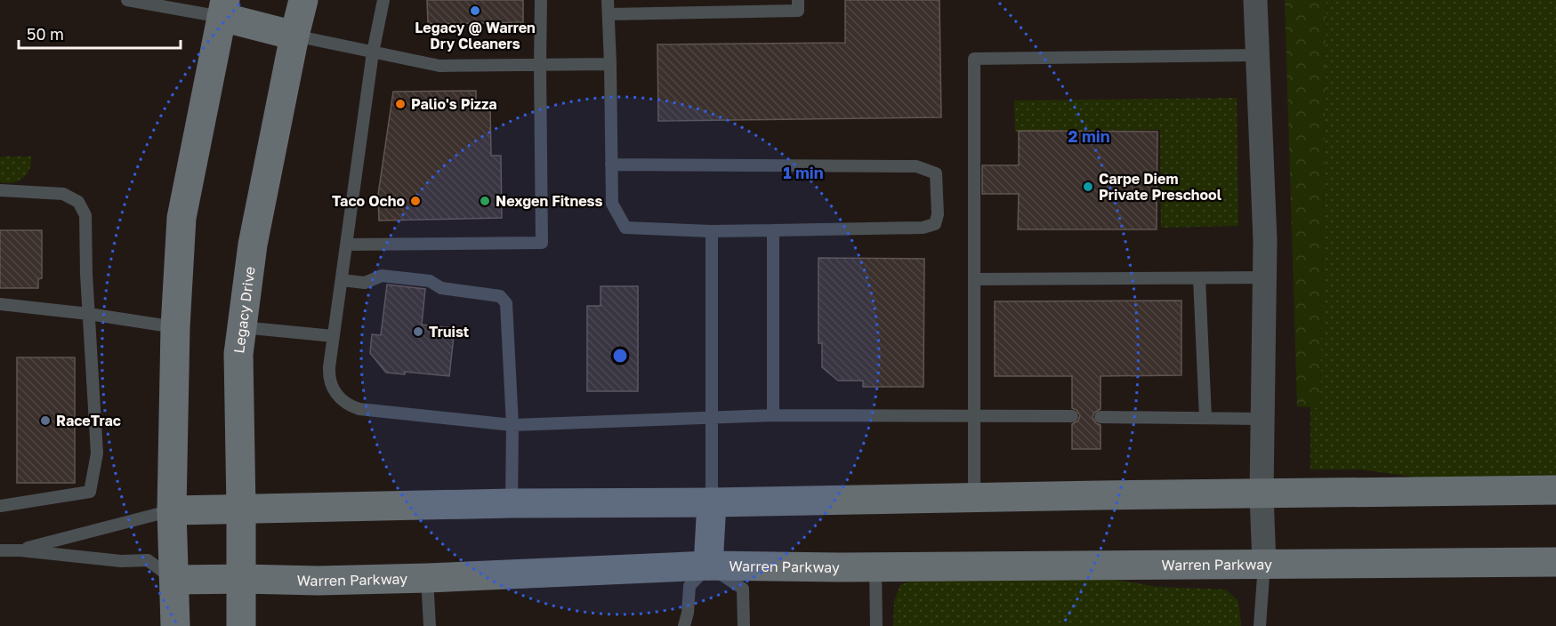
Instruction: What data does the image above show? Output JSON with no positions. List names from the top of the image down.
{
  "streets": {
    "main road": ["Legacy Drive", "Warren Parkway"]
  },
  "crossings": [
    ["Legacy Drive", "Warren Parkway"]
  ],
  "places": [
    "Legacy @ Warren Dry Cleaners",
    "Palio's Pizza",
    "Carpe Diem Private Preschool",
    "Taco Ocho",
    "Nexgen Fitness",
    "Truist",
    "RaceTrac"
  ],
  "scale_bar": "50 m",
  "rings": ["2 min", "1 min"]
}
